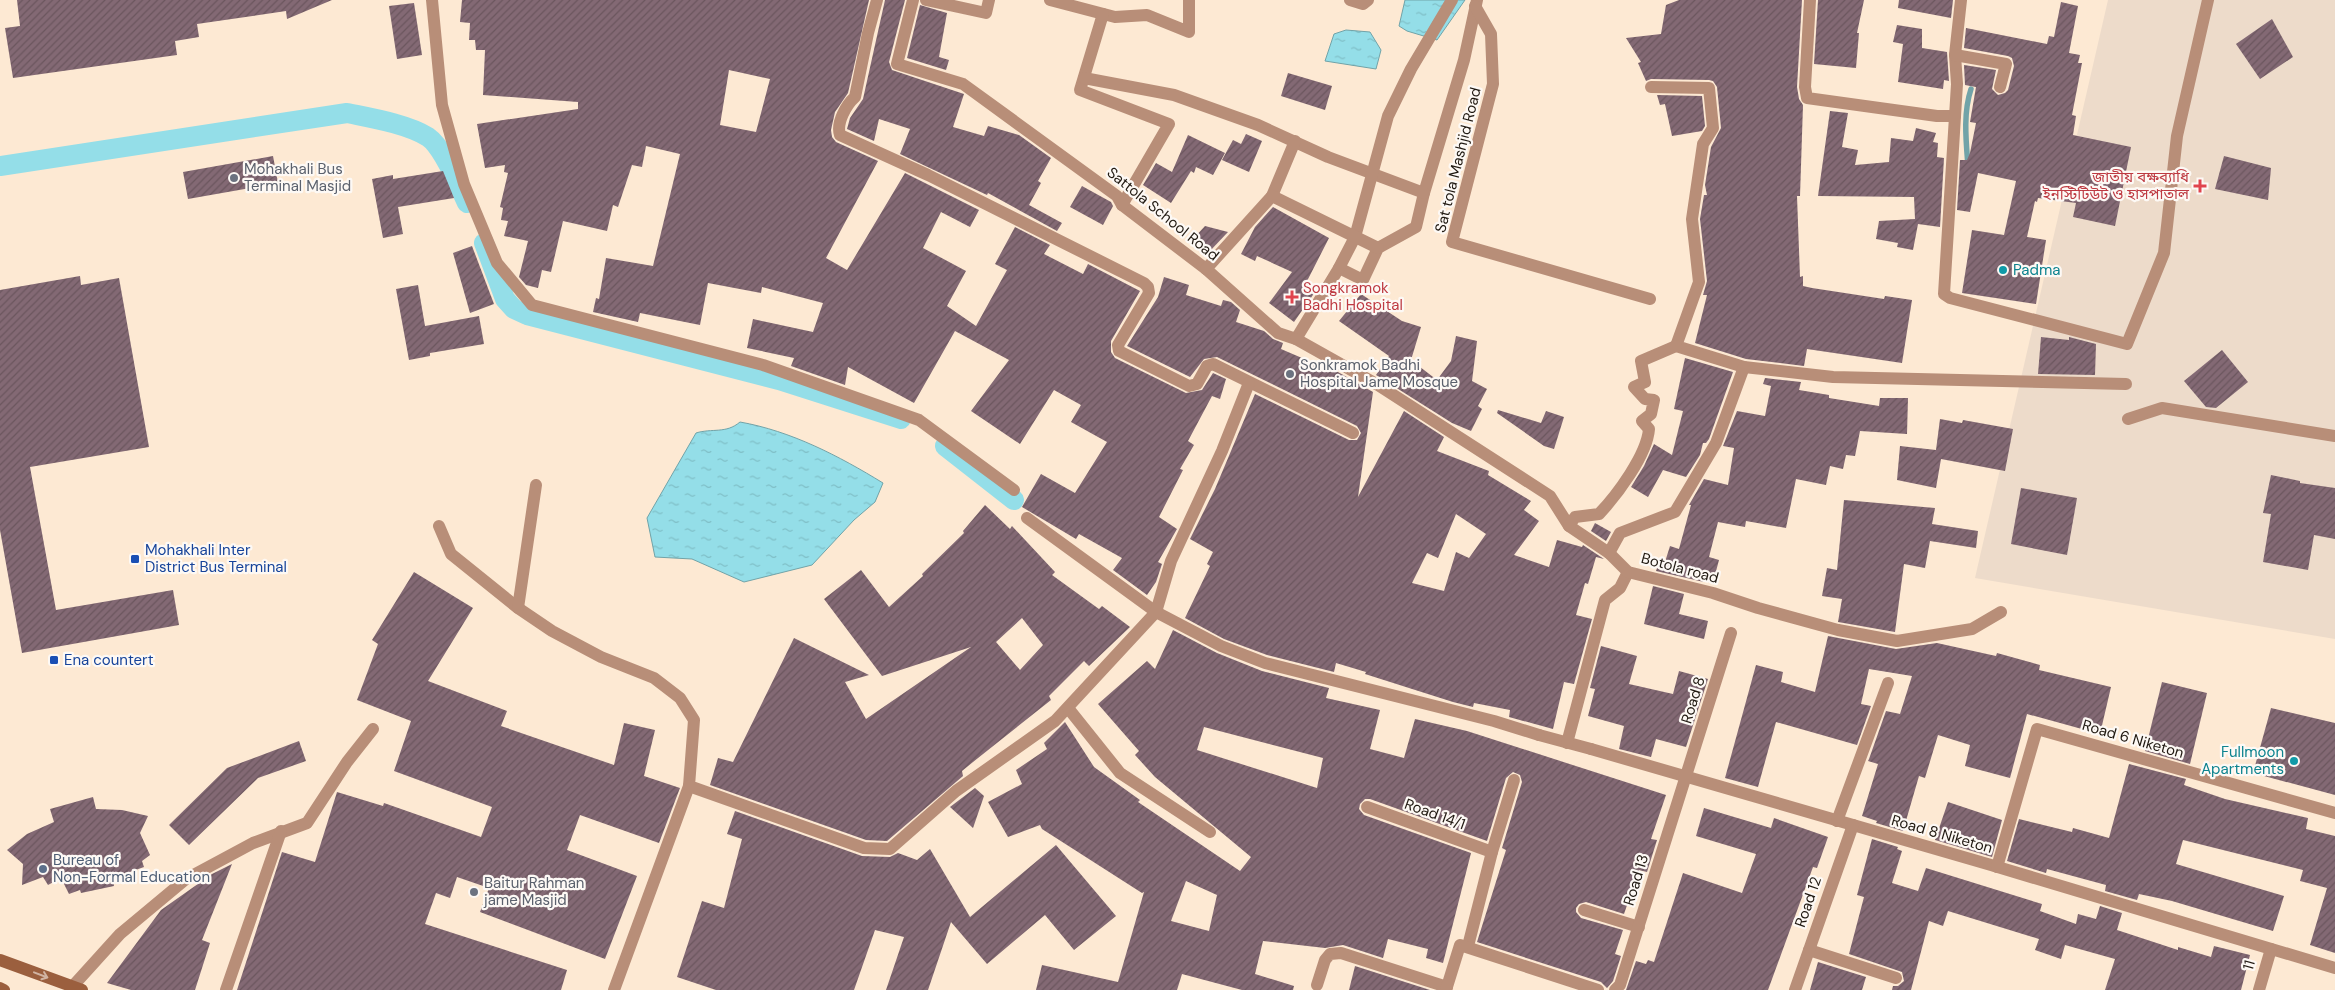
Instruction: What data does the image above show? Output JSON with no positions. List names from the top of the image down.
{
  "streets": {
    "street": [
      "Sat tola Mashjid Road",
      "Sattola School Road",
      "Botola road",
      "Road 8",
      "Road 6 Niketon",
      "Road 14/1",
      "Road 8 Niketon",
      "Road 13",
      "Road 12",
      "11"
    ]
  },
  "crossings": [
    ["Sattola School Road", "Botola road"],
    ["Road 8", "Road 8 Niketon"],
    ["Road 8", "Road 13"],
    ["Road 6 Niketon", "Road 8 Niketon"],
    ["Road 8 Niketon", "Road 13"],
    ["Road 8 Niketon", "Road 12"],
    ["Road 8 Niketon", "11"]
  ],
  "places": {
    "other": [
      "Mohakhali Bus Terminal Masjid",
      "Padma",
      "Sonkramok Badhi Hospital Jame Mosque",
      "Fullmoon Apartments",
      "Bureau of Non-Formal Education",
      "Baitur Rahman jame Masjid"
    ],
    "health": ["জাতীয় বক্ষব্যাধি ইনস্টিটিউট ও হাসপাতাল", "Songkramok Badhi Hospital"],
    "transit": ["Mohakhali Inter District Bus Terminal", "Ena countert"]
  }
}
